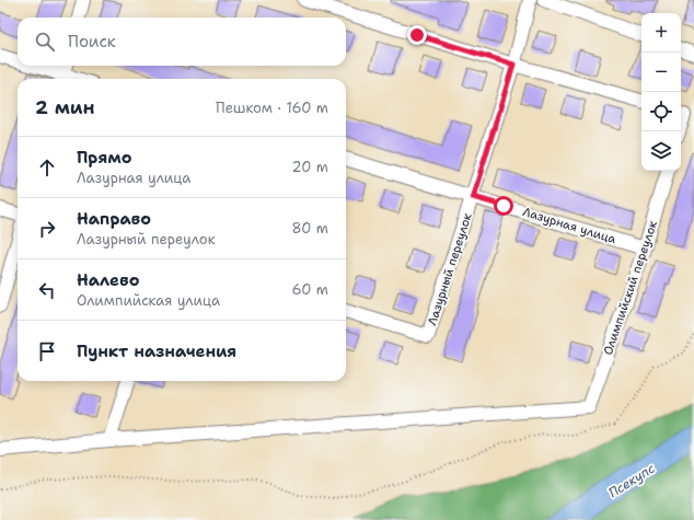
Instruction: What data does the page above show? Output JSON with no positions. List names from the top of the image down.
{
  "streets": {
    "street": ["Лазурная улица", "Лазурный переулок", "Олимпийский переулок"]
  },
  "crossings": [
    ["Лазурная улица", "Лазурный переулок"],
    ["Лазурная улица", "Олимпийский переулок"]
  ],
  "water": ["Псекупс"],
  "page": {
    "map_buttons": ["+", "−"],
    "search": "Поиск",
    "heading": ["2 мин", "Пешком · 160 m"],
    "list": [
      ["Прямо", "Лазурная улица", "20 m"],
      ["Направо", "Лазурный переулок", "80 m"],
      ["Налево", "Олимпийская улица", "60 m"],
      "Пункт назначения"
    ]
  }
}
